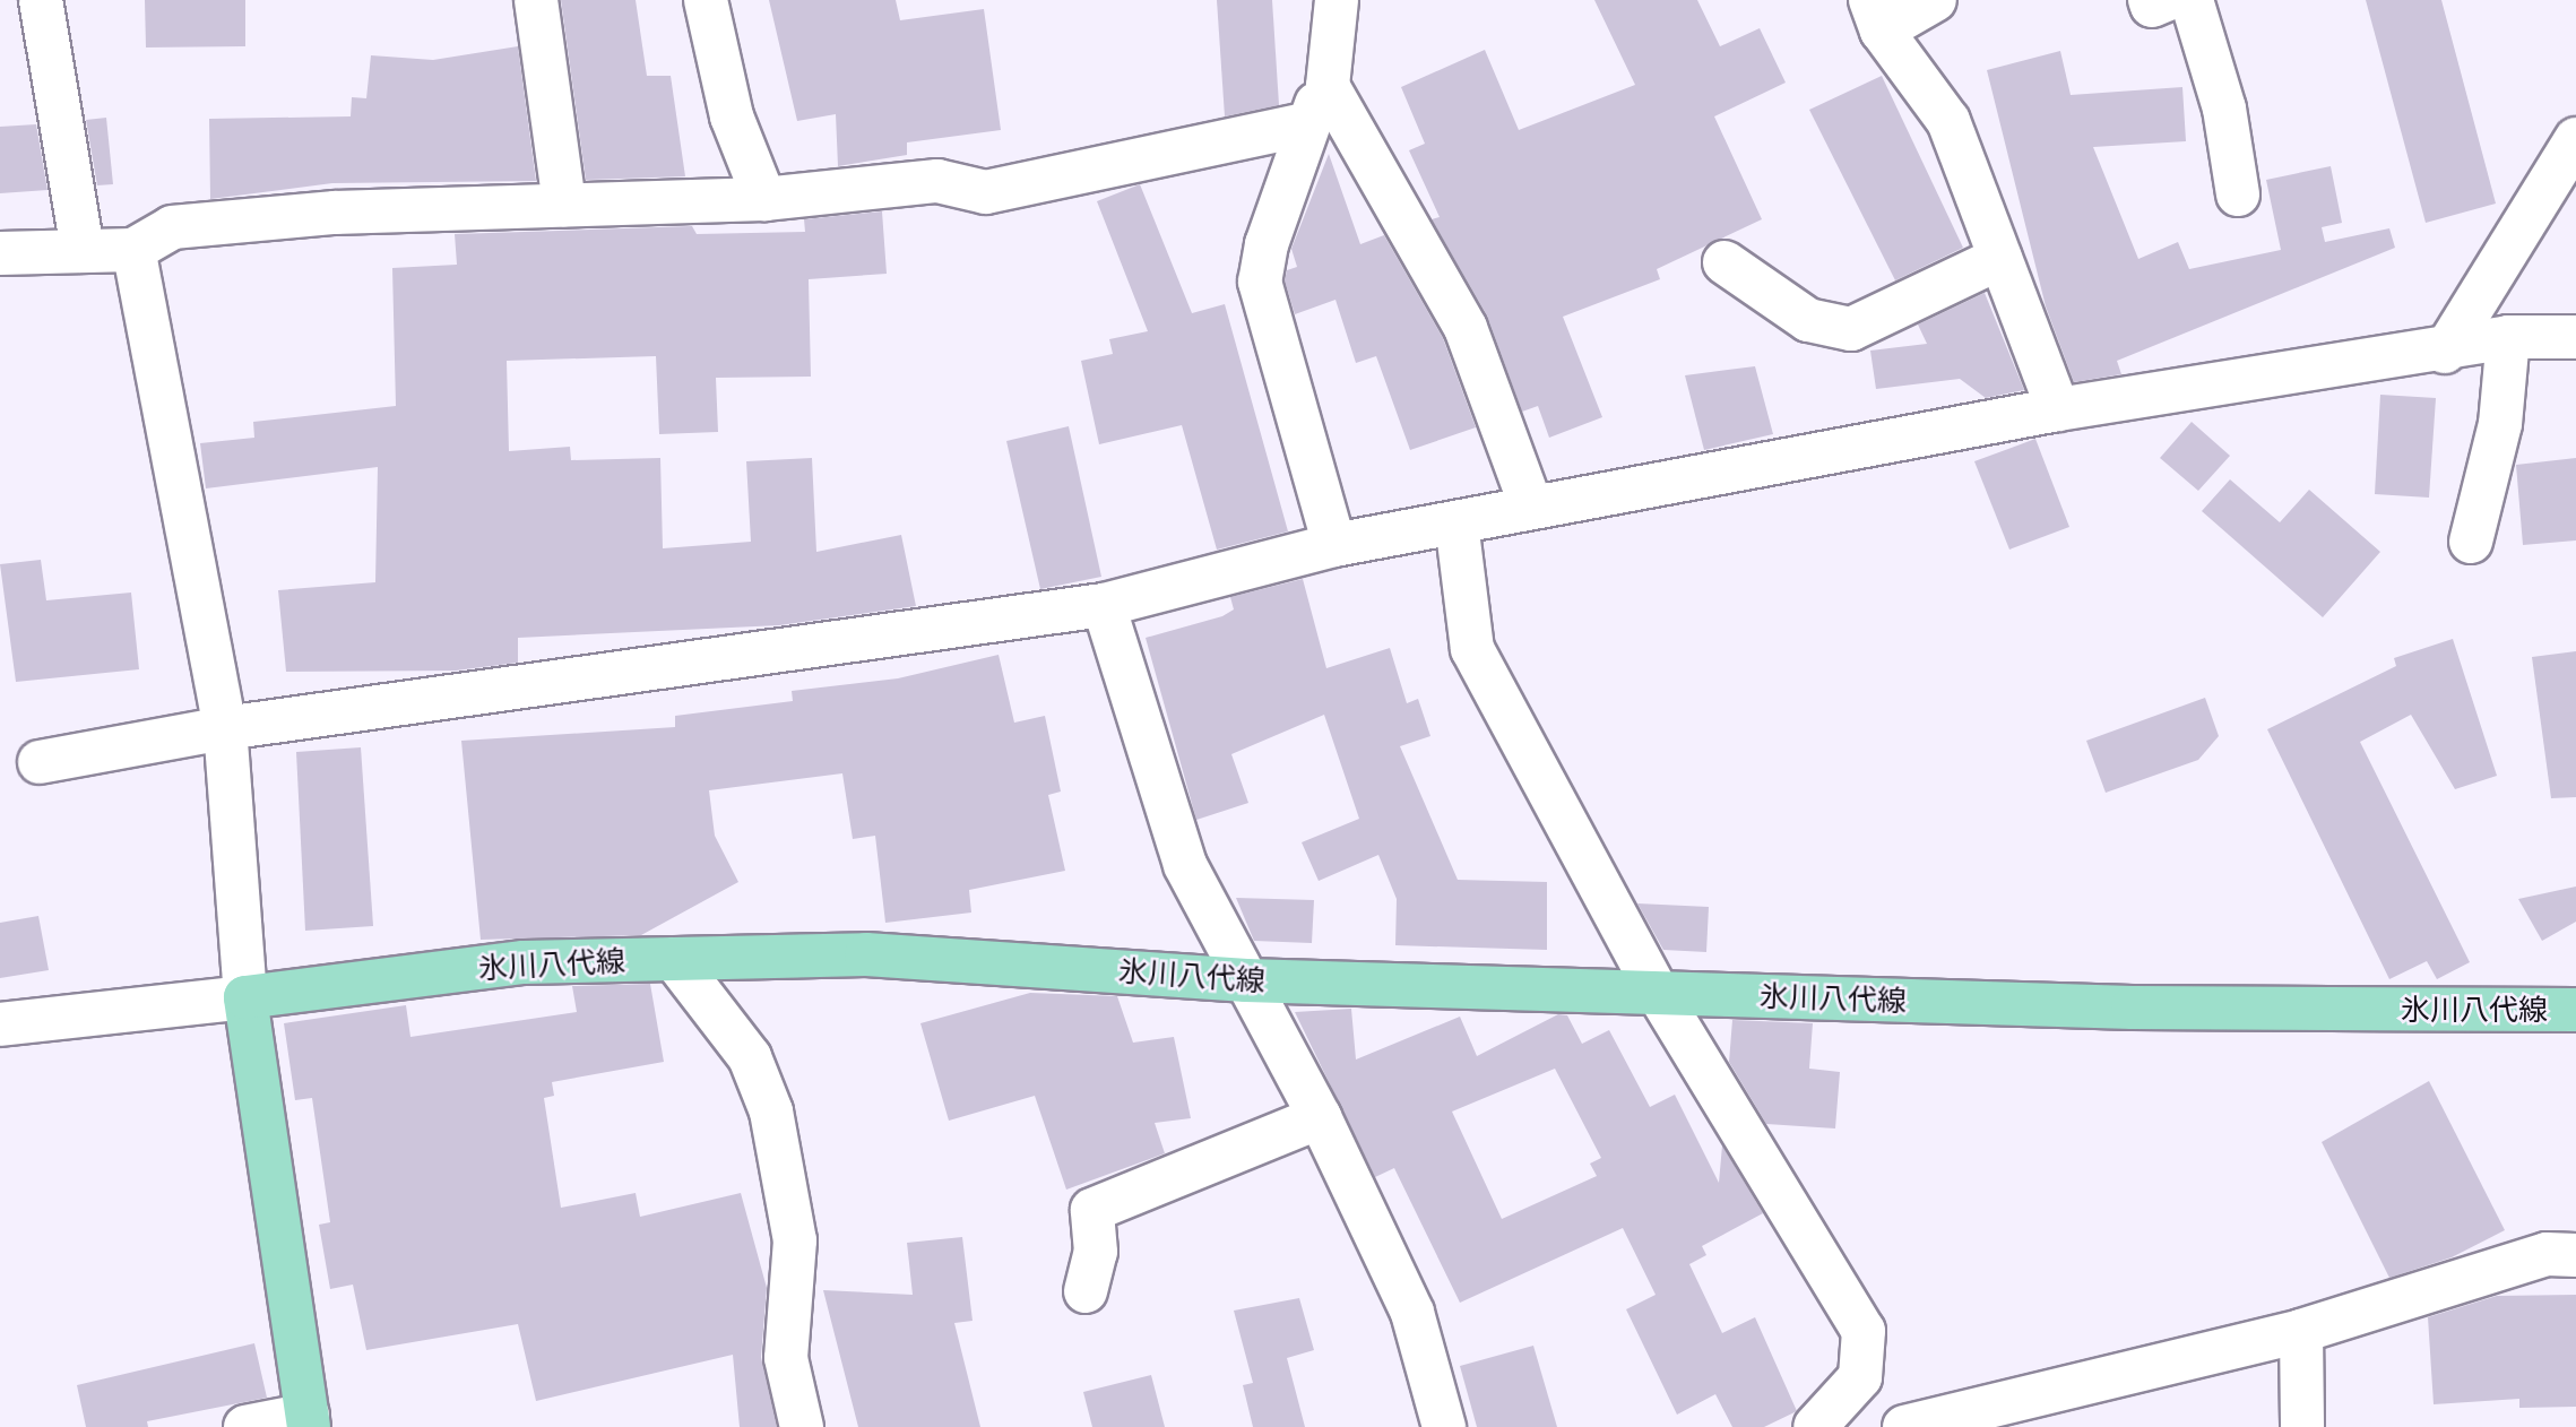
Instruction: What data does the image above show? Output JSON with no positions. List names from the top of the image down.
{
  "streets": {
    "main road": ["氷川八代線"]
  }
}
